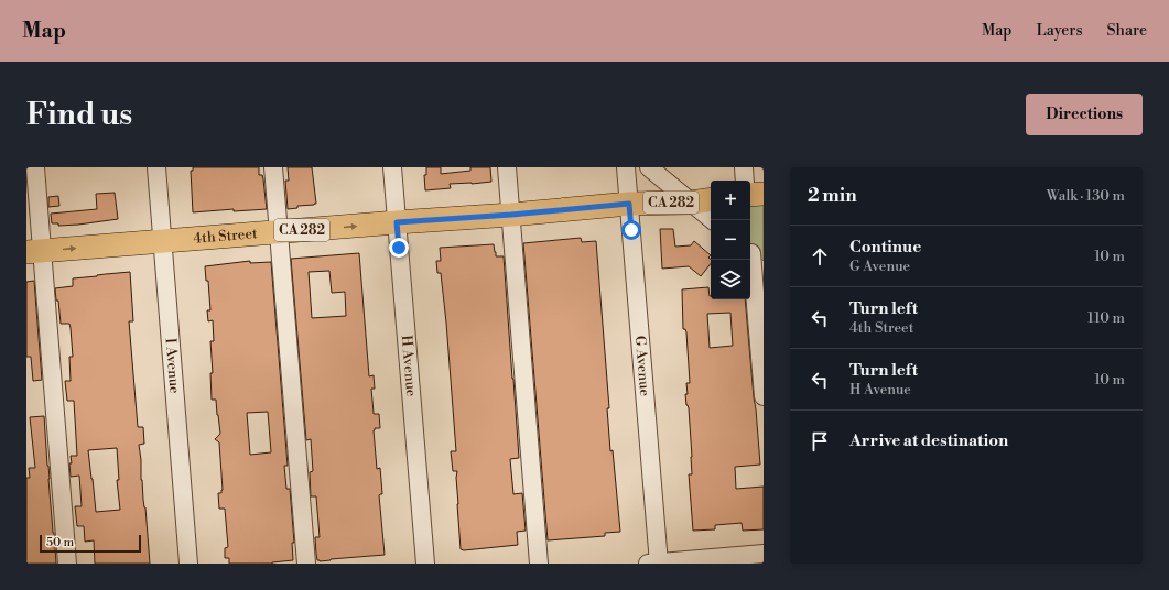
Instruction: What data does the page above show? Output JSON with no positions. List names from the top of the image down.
{
  "streets": {
    "main road": ["CA 282", "4th Street"],
    "street": ["I Avenue", "H Avenue", "G Avenue"]
  },
  "crossings": [
    ["4th Street", "I Avenue"],
    ["4th Street", "H Avenue"],
    ["4th Street", "G Avenue"]
  ],
  "one_way": ["4th Street"],
  "scale_bar": "50 m",
  "page": {
    "header": "Map",
    "nav": ["Map", "Layers", "Share"],
    "buttons": "Directions",
    "title": "Find us",
    "heading": ["2 min", "Walk · 130 m"],
    "map_buttons": ["+", "−"],
    "list": [
      ["Continue", "G Avenue", "10 m"],
      ["Turn left", "4th Street", "110 m"],
      ["Turn left", "H Avenue", "10 m"],
      "Arrive at destination"
    ],
    "scale": "50 m"
  }
}
